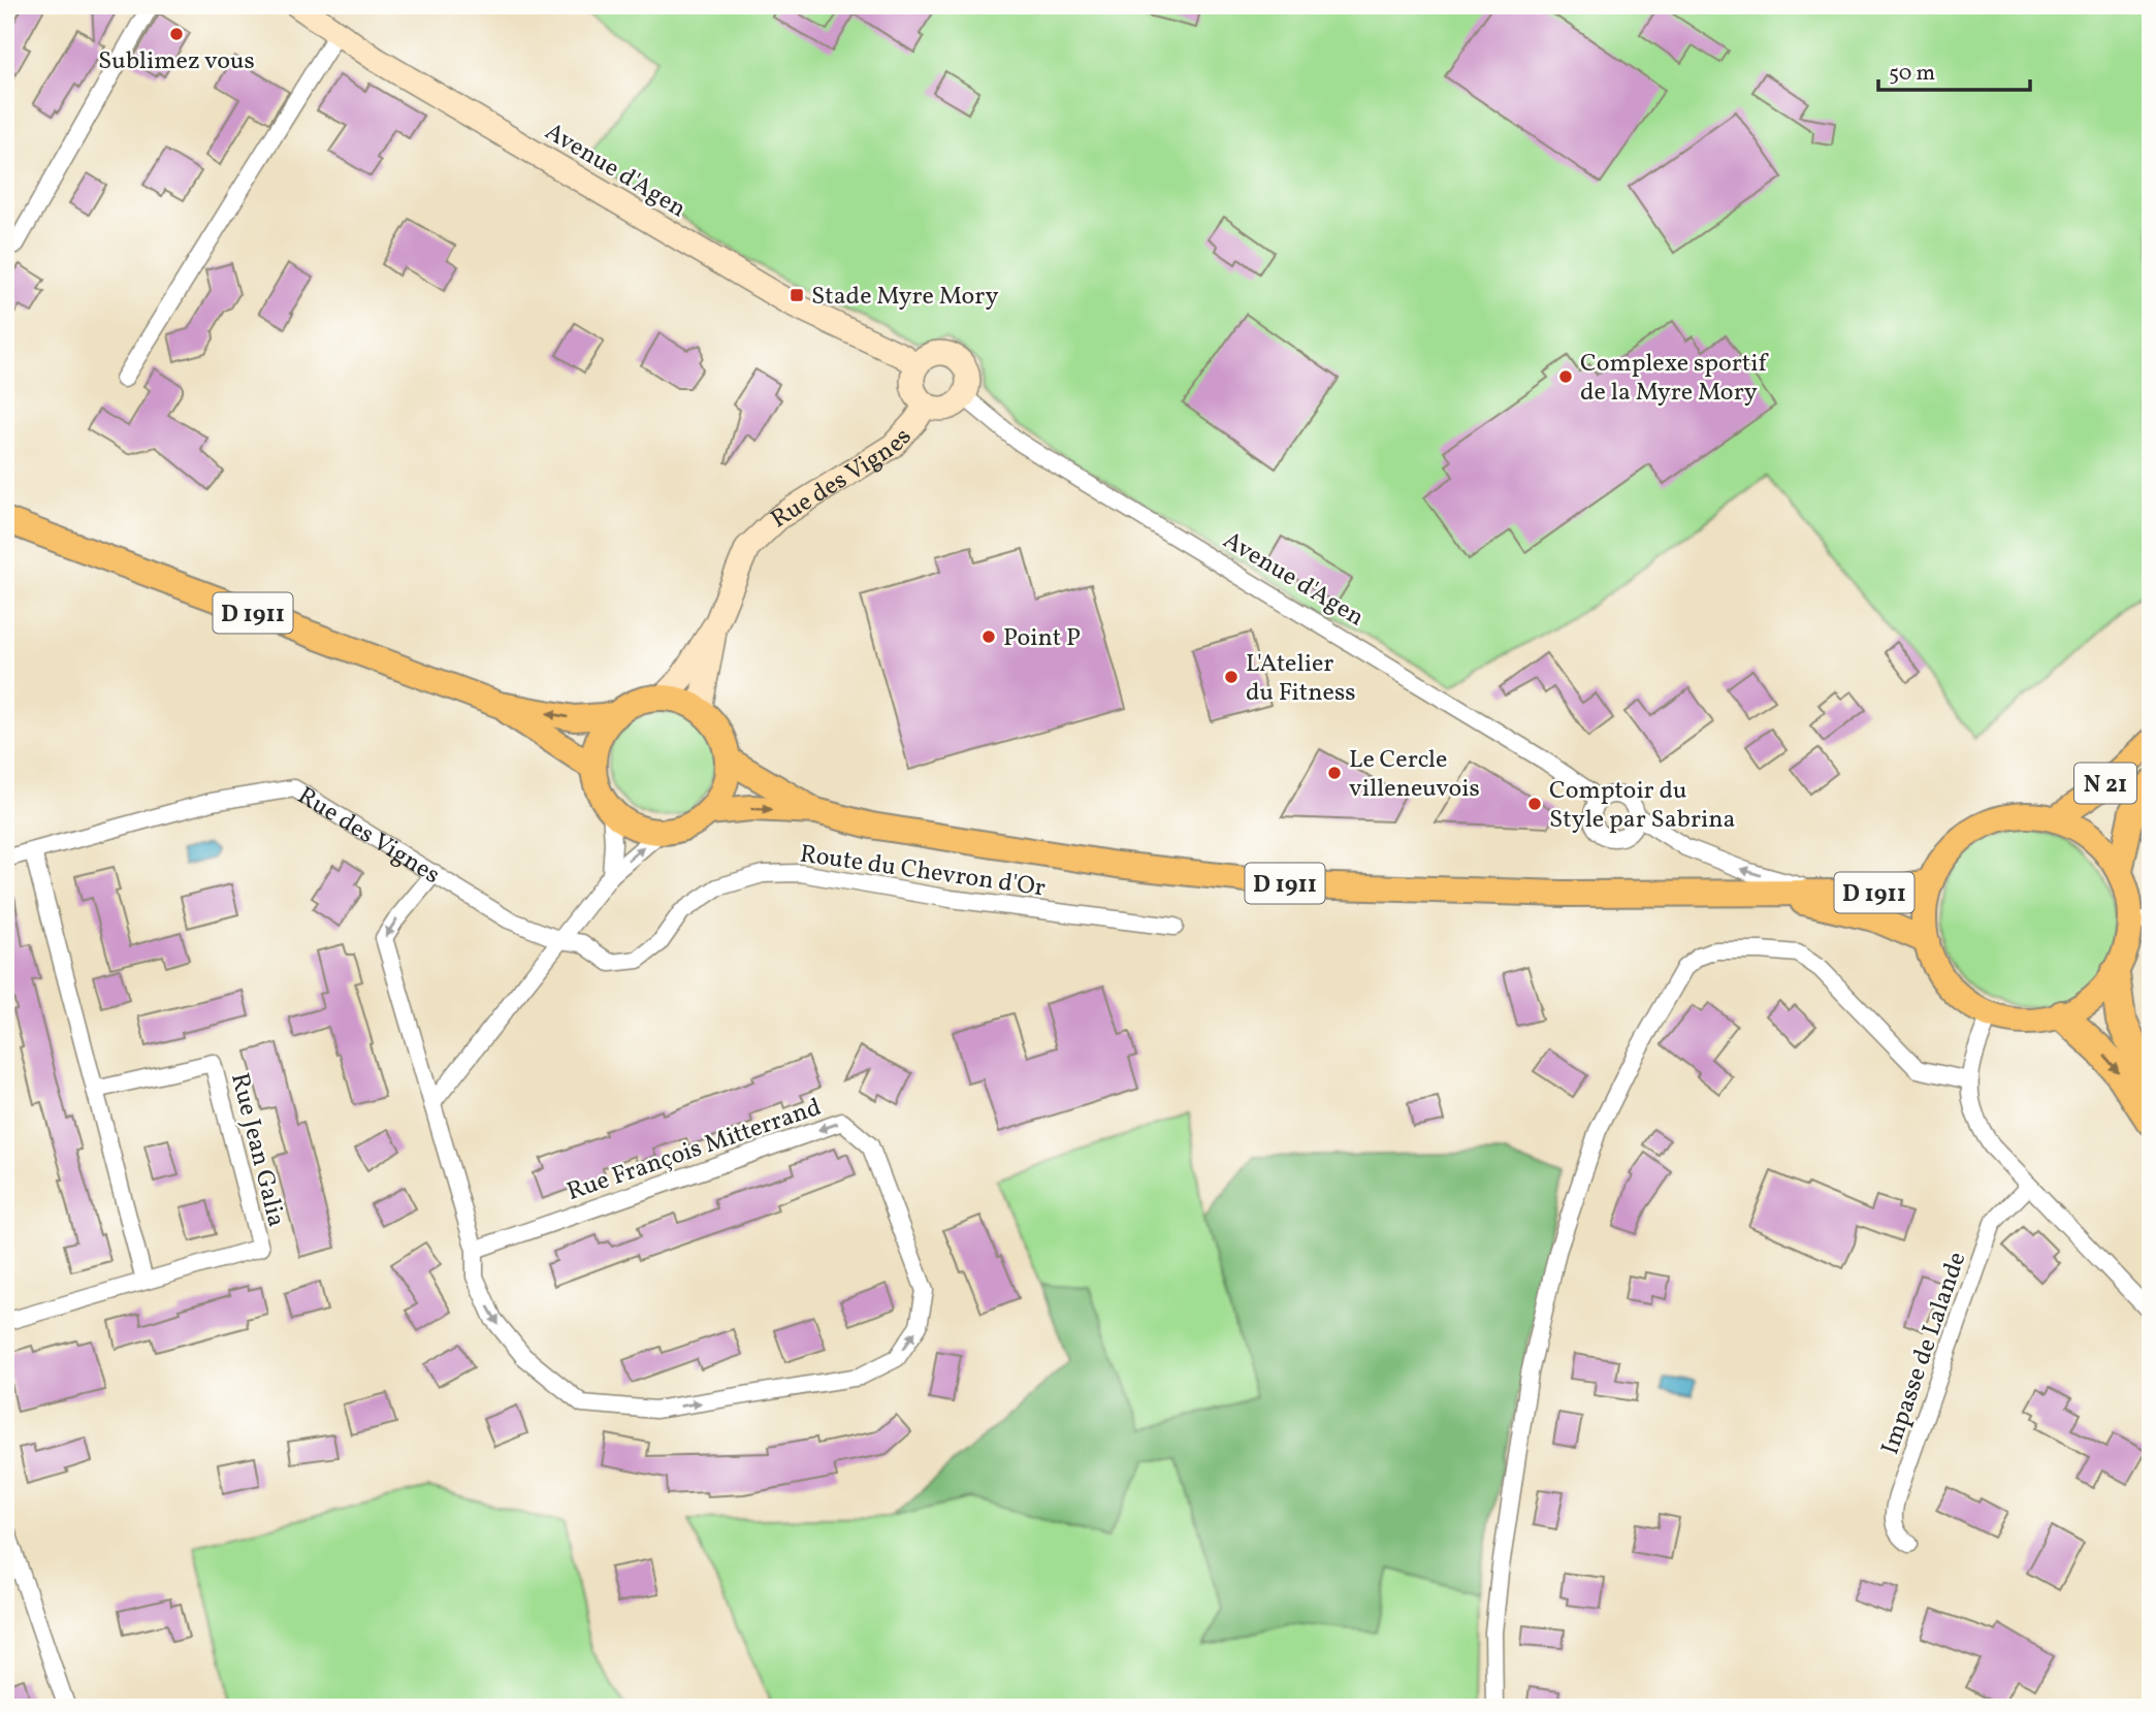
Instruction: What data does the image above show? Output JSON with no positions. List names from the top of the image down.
{
  "streets": {
    "main road": [
      "Avenue d'Agen",
      "Rue des Vignes",
      "D 1911",
      "N 21"
    ],
    "street": [
      "Route du Chevron d'Or",
      "Rue François Mitterrand",
      "Rue Jean Galia",
      "Impasse de Lalande"
    ]
  },
  "crossings": [
    ["Avenue d'Agen", "Rue des Vignes"],
    ["Rue des Vignes", "D 1911"],
    ["Rue des Vignes", "Route du Chevron d'Or"],
    ["Rue des Vignes", "Rue François Mitterrand"],
    ["D 1911", "N 21"]
  ],
  "places": {
    "other": [
      "Sublimez vous",
      "Complexe sportif de la Myre Mory",
      "Point P",
      "L'Atelier du Fitness",
      "Le Cercle villeneuvois",
      "Comptoir du Style par Sabrina"
    ],
    "transit": ["Stade Myre Mory"]
  },
  "scale_bar": "50 m"
}
